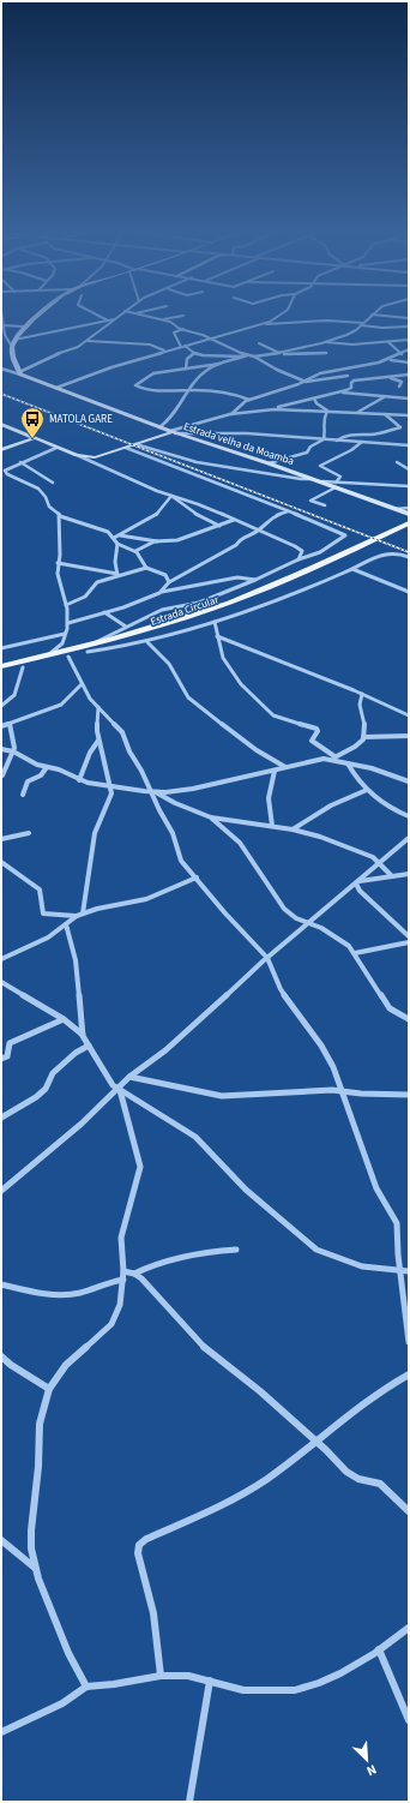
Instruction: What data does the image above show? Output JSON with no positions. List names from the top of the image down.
{
  "streets": {
    "main road": ["Estrada Circular"],
    "street": ["Estrada velha da Moamba"]
  },
  "places": {
    "bus stop": ["MATOLA GARE"]
  },
  "north": "bottom right"
}
